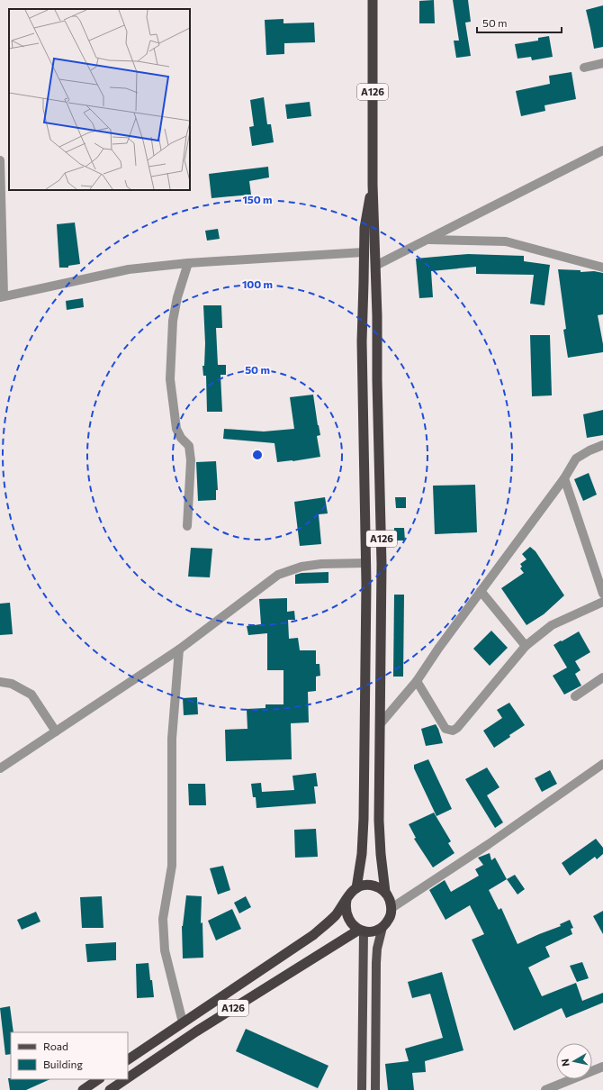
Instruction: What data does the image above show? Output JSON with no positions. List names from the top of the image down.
{
  "streets": {
    "highway": ["A126"]
  },
  "legend": ["Road", "Building"],
  "scale_bar": "50 m",
  "north": "left",
  "rings": ["150 m", "100 m", "50 m"]
}
